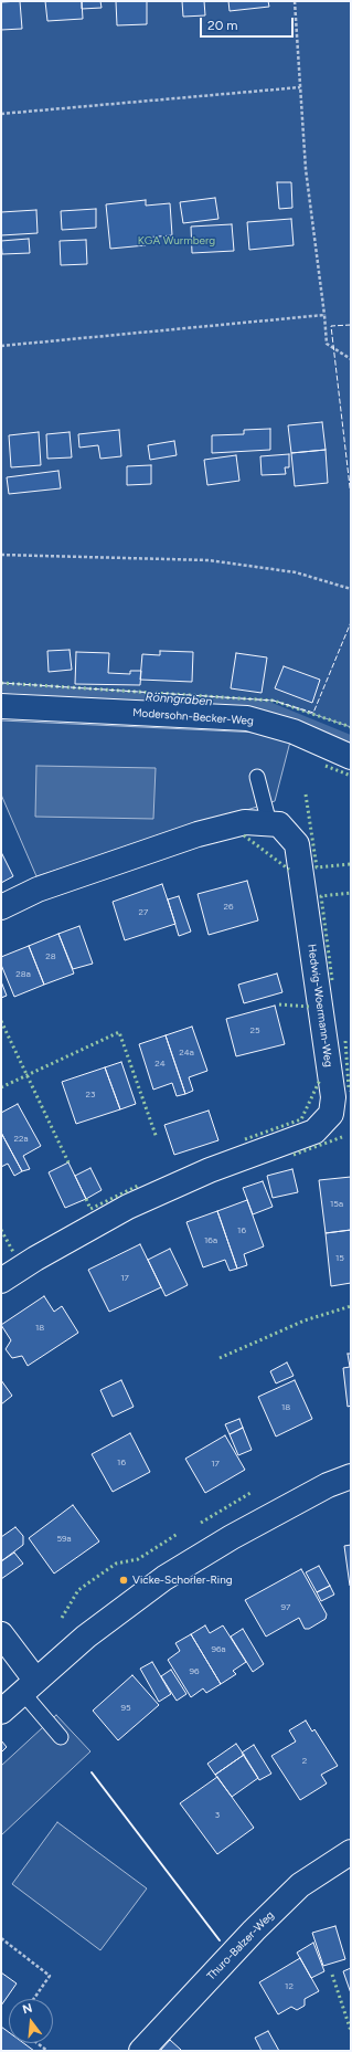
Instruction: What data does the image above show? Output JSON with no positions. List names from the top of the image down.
{
  "streets": {
    "street": ["Modersohn-Becker-Weg", "Hedwig-Woermann-Weg", "Thuro-Balzer-Weg"]
  },
  "water": ["Rönngraben"],
  "parks": ["KGA Wurmberg"],
  "places": ["Vicke-Schorler-Ring"],
  "house_numbers": [
    "26",
    "27",
    "28",
    "28a",
    "25",
    "24a",
    "24",
    "23",
    "22a",
    "15a",
    "16",
    "16a",
    "15",
    "17",
    "18",
    "18",
    "16",
    "17",
    "59a",
    "97",
    "96a",
    "96",
    "95",
    "2",
    "3",
    "12"
  ],
  "scale_bar": "20 m",
  "north": "top"
}
